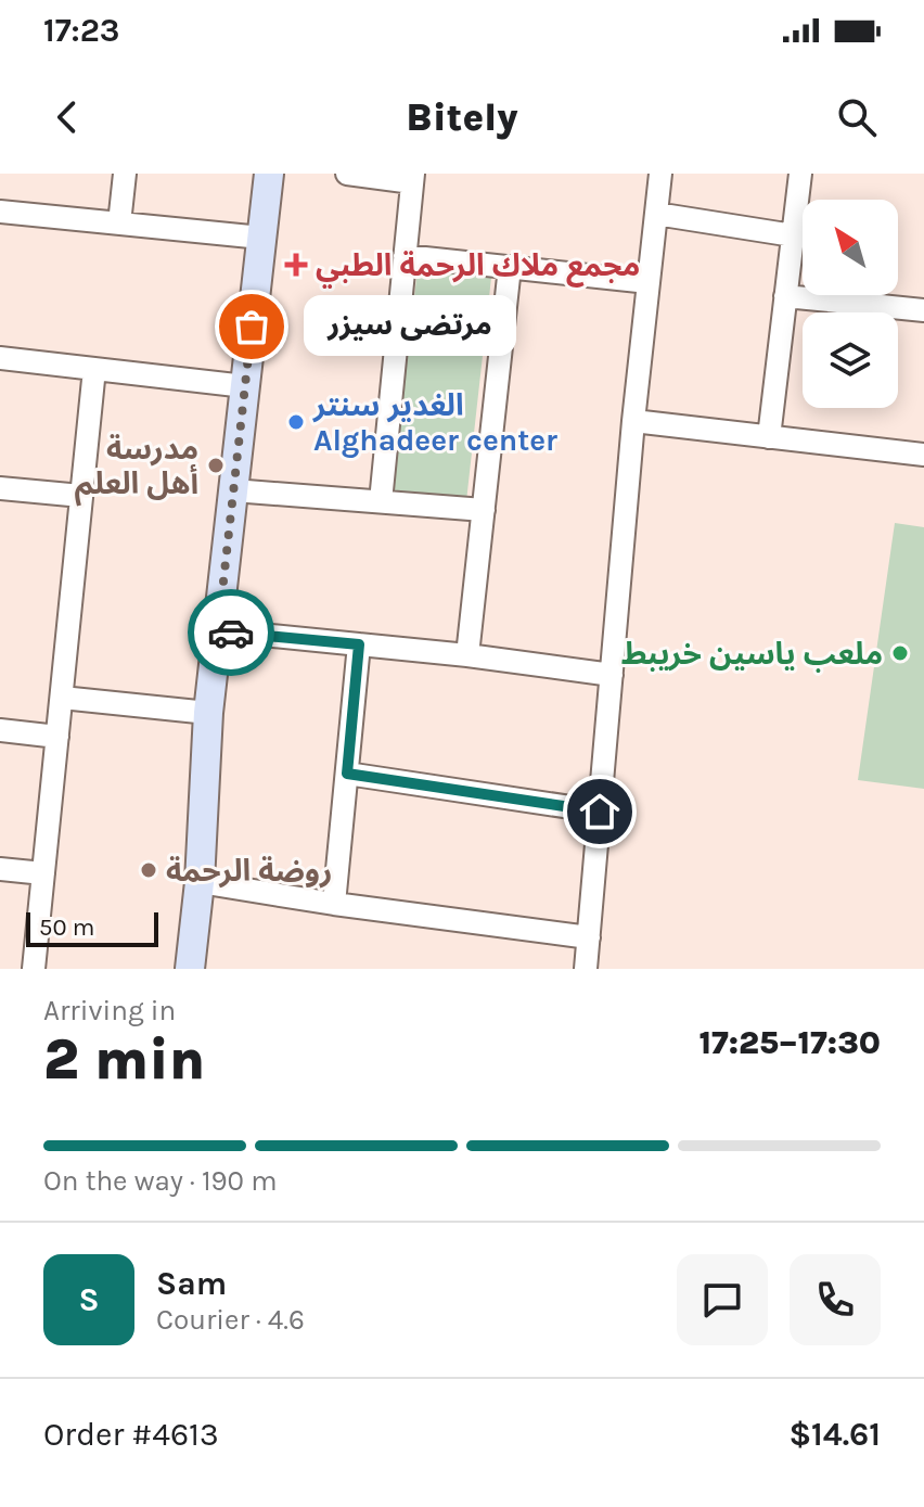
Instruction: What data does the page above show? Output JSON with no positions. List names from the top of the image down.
{
  "places": {
    "health": ["مجمع ملاك الرحمة الطبي"],
    "other": [
      "مرتضى سيزر",
      "الغدير سنتر Alghadeer center",
      "مدرسة أهل العلم",
      "ملعب ياسين خريبط",
      "روضة الرحمة"
    ]
  },
  "scale_bar": "50 m",
  "north": "top left",
  "page": {
    "status": "17:23",
    "header": "Bitely",
    "bubble": "مرتضى سيزر",
    "scale": "50 m",
    "heading": ["2 min", "Arriving in", "17:25–17:30"],
    "panel": [
      "Sam",
      "Courier · 4.6",
      "Order #4613",
      "$14.61"
    ],
    "bar": "On the way · 190 m",
    "round": "S"
  }
}
